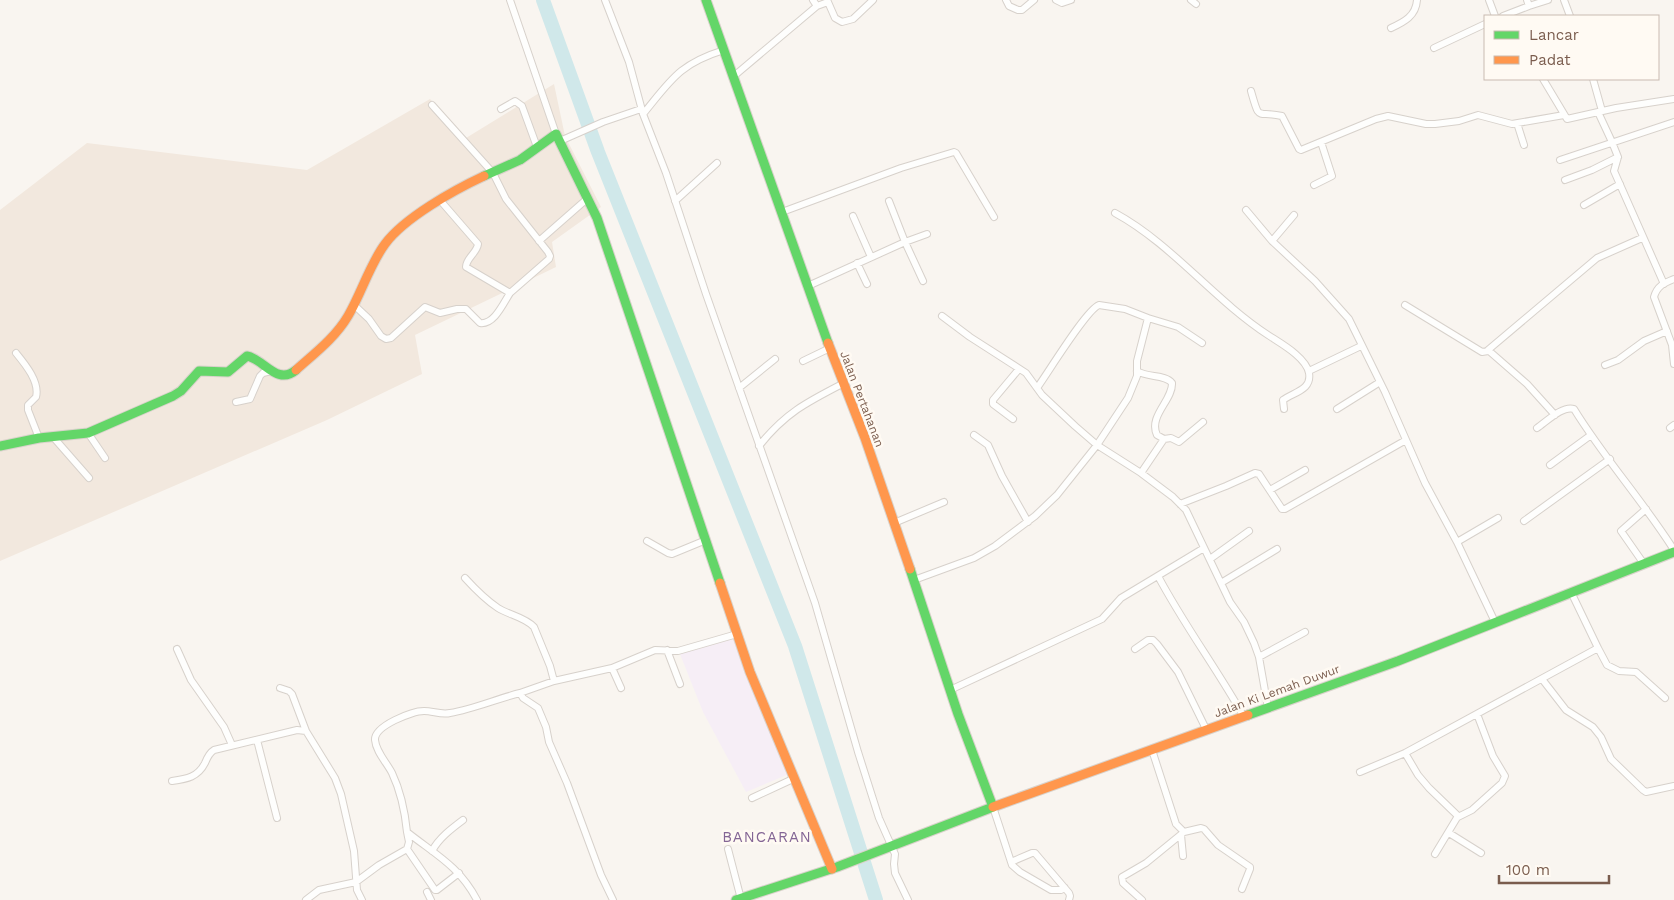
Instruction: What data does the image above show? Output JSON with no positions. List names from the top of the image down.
{
  "streets": {
    "main road": ["Jalan Pertahanan", "Jalan Ki Lemah Duwur"]
  },
  "crossings": [
    ["Jalan Pertahanan", "Jalan Ki Lemah Duwur"]
  ],
  "districts": ["BANCARAN"],
  "legend": ["Lancar", "Padat"],
  "scale_bar": "100 m"
}
